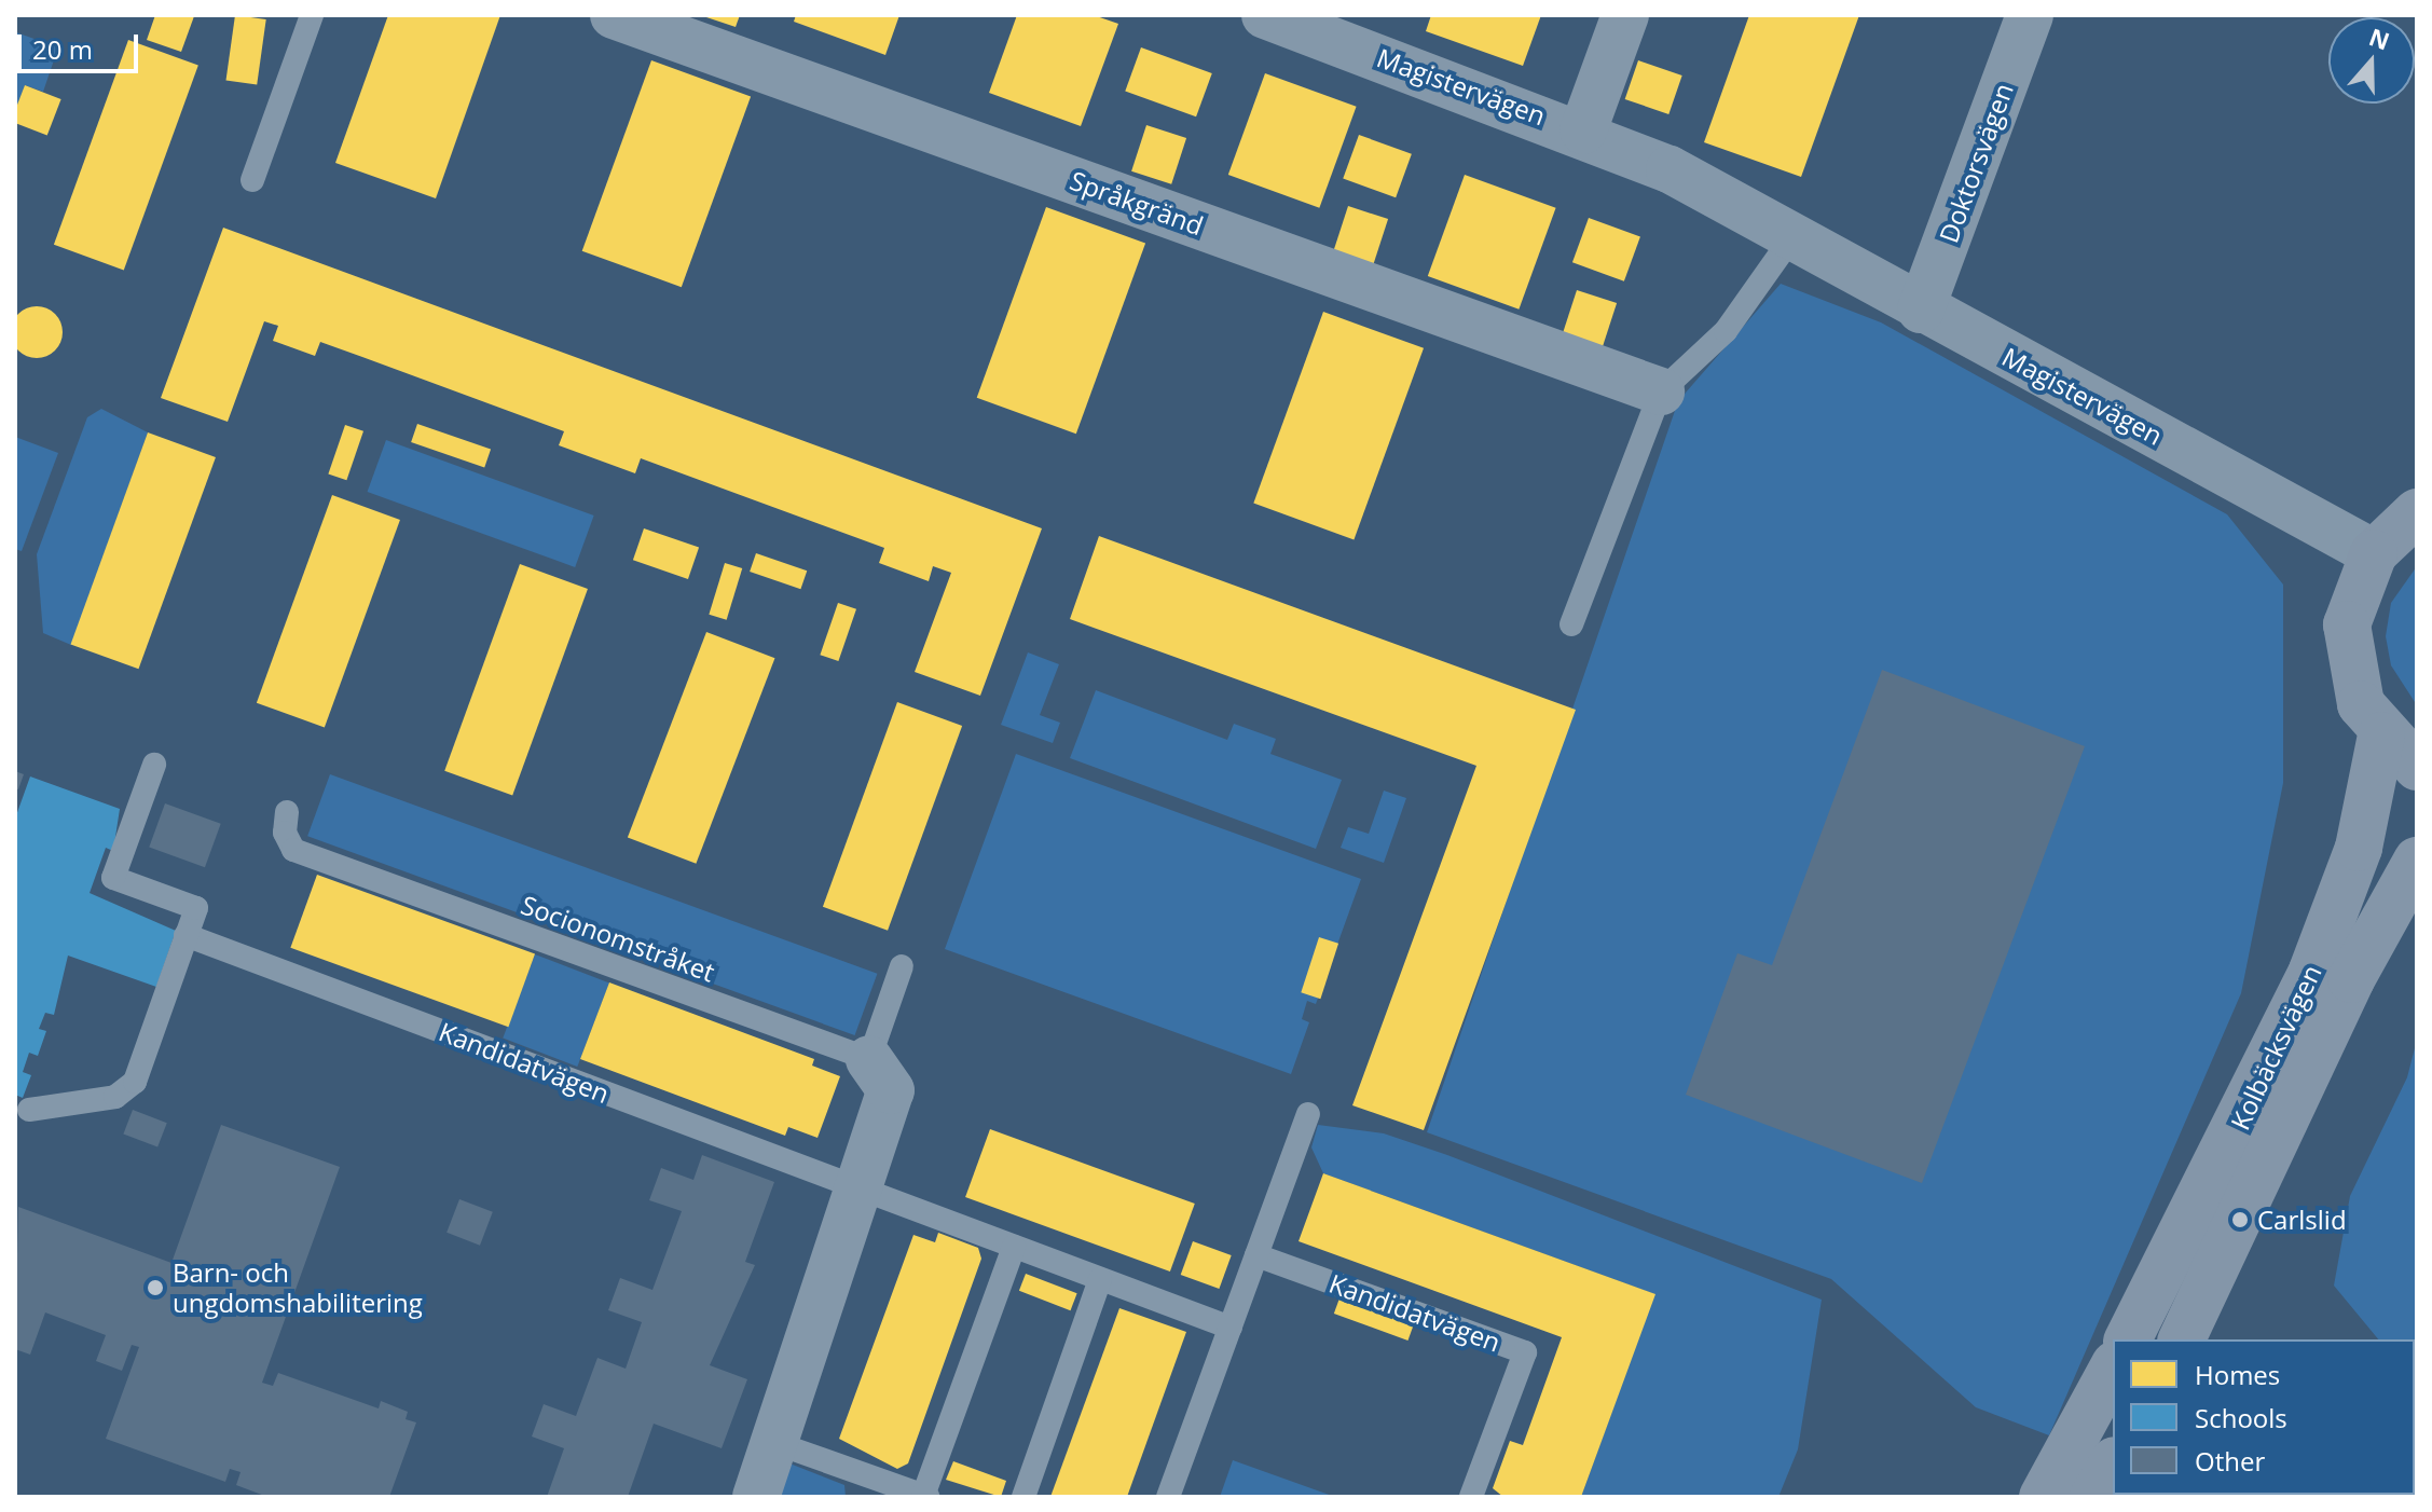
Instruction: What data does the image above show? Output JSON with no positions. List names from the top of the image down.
{
  "streets": {
    "highway": ["Kolbäcksvägen"],
    "street": ["Magistervägen", "Doktorsvägen", "Språkgränd"],
    "lane": ["Socionomstråket", "Kandidatvägen"]
  },
  "crossings": [
    ["Magistervägen", "Doktorsvägen"]
  ],
  "places": ["Carlslid", "Barn- och ungdomshabilitering"],
  "legend": ["Homes", "Schools", "Other"],
  "scale_bar": "20 m",
  "north": "top"
}
